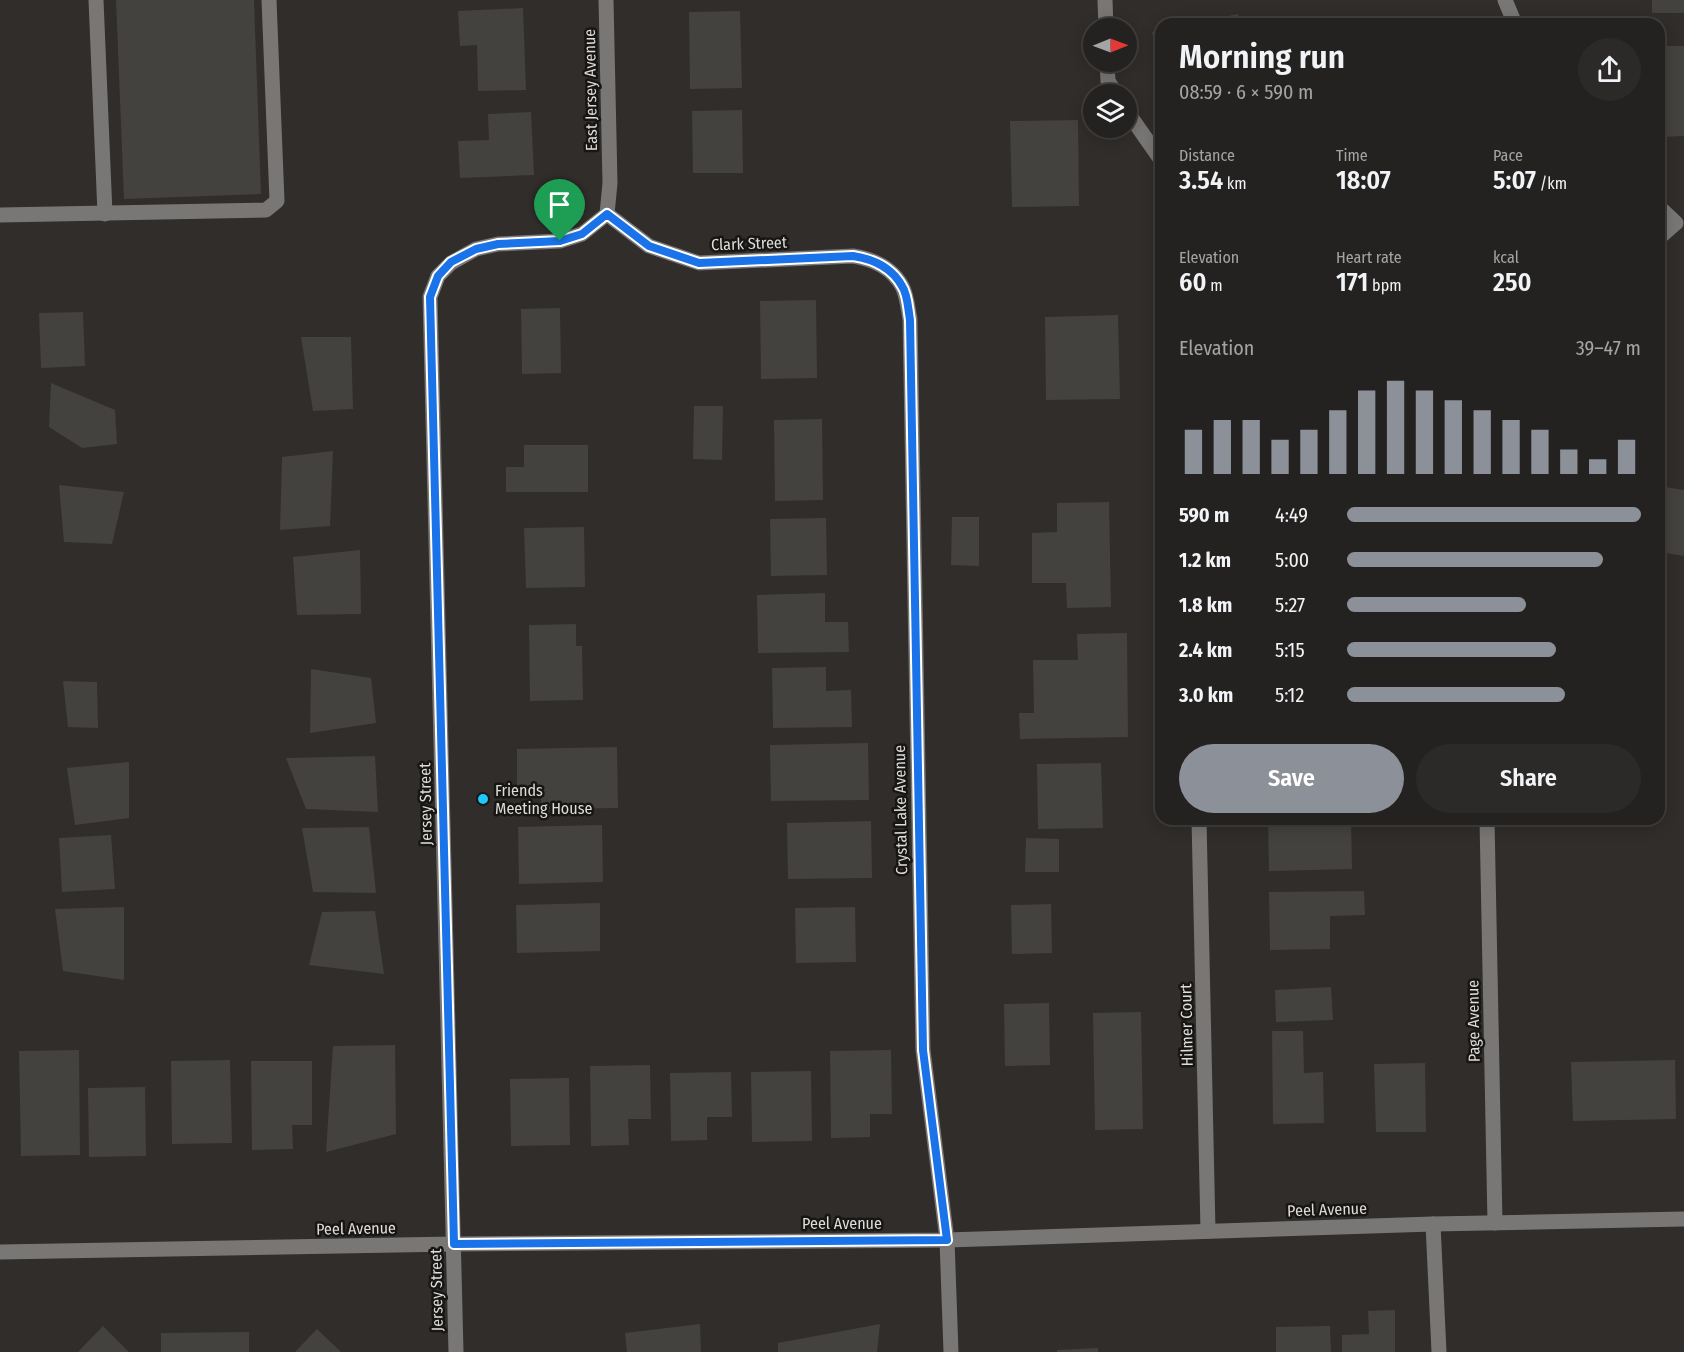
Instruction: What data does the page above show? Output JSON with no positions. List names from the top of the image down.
{
  "streets": {
    "street": [
      "East Jersey Avenue",
      "Clark Street",
      "Jersey Street",
      "Crystal Lake Avenue",
      "Page Avenue",
      "Hilmer Court",
      "Peel Avenue"
    ]
  },
  "crossings": [
    ["East Jersey Avenue", "Clark Street"],
    ["East Jersey Avenue", "Jersey Street"],
    ["Clark Street", "Jersey Street"],
    ["Clark Street", "Crystal Lake Avenue"],
    ["Jersey Street", "Peel Avenue"],
    ["Crystal Lake Avenue", "Peel Avenue"],
    ["Page Avenue", "Peel Avenue"],
    ["Hilmer Court", "Peel Avenue"]
  ],
  "places": ["Friends Meeting House"],
  "north": "right",
  "page": {
    "heading": ["Morning run", "08:59 · 6 × 590 m"],
    "stats": [
      ["Distance", "3.54 km"],
      ["Time", "18:07"],
      ["Pace", "5:07 /km"],
      ["Elevation", "60 m"],
      ["Heart rate", "171 bpm"],
      ["kcal", "250"]
    ],
    "chart": ["Elevation", "39–47 m"],
    "list": [
      {
        "name": "590 m",
        "note": "4:49"
      },
      {
        "name": "1.2 km",
        "note": "5:00"
      },
      {
        "name": "1.8 km",
        "note": "5:27"
      },
      {
        "name": "2.4 km",
        "note": "5:15"
      },
      {
        "name": "3.0 km",
        "note": "5:12"
      }
    ],
    "buttons": ["Save", "Share"]
  }
}
